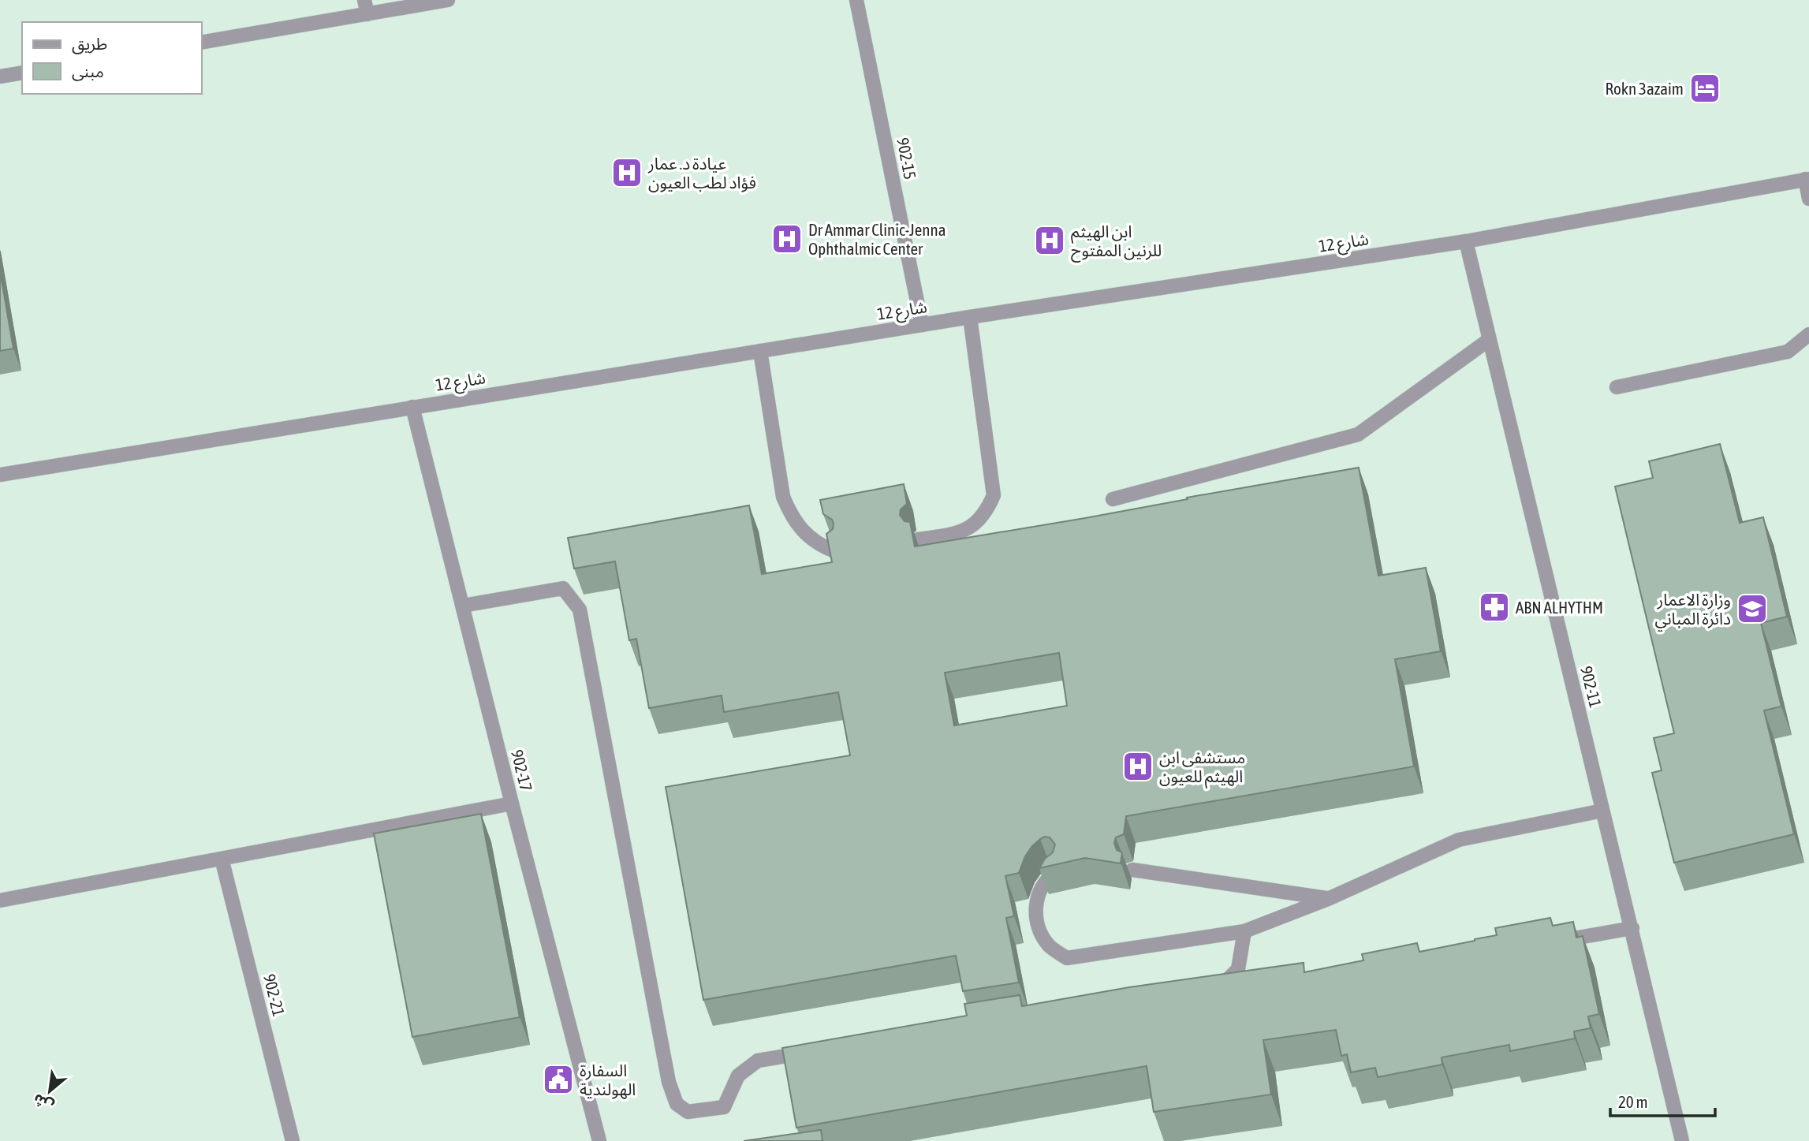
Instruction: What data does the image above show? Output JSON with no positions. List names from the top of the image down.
{
  "streets": {
    "street": [
      "902-15",
      "شارع 12",
      "902-11",
      "902-17",
      "902-21"
    ]
  },
  "crossings": [
    ["902-15", "شارع 12"],
    ["شارع 12", "902-11"],
    ["شارع 12", "902-17"]
  ],
  "places": {
    "hotel": ["Rokn 3azaim"],
    "hospital": [
      "عيادة د. عمار فؤاد لطب العيون",
      "Dr Ammar Clinic-Jenna Ophthalmic Center",
      "ابن الهيثم للرنين المفتوح",
      "مستشفى ابن الهيثم للعيون"
    ],
    "pharmacy": ["ABN ALHYTHM"],
    "school or university": ["وزارة الاعمار دائرة المباني"],
    "public building": ["السفارة الهولندية"]
  },
  "legend": ["طريق", "مبنى"],
  "scale_bar": "20 m",
  "north": "bottom left"
}
